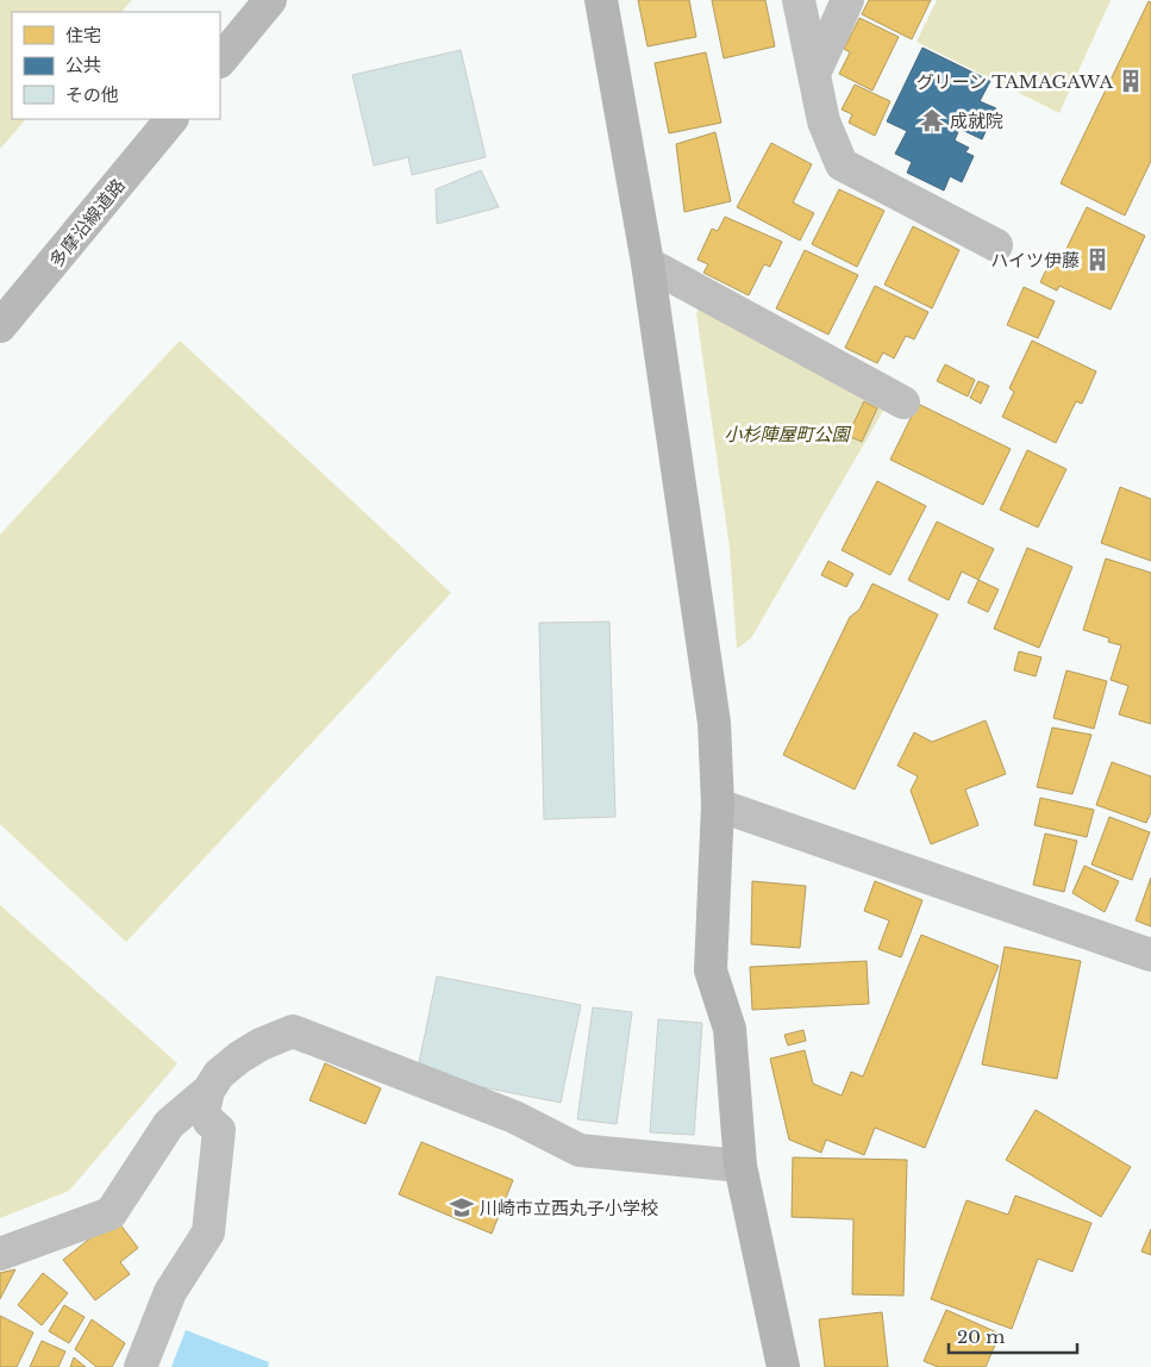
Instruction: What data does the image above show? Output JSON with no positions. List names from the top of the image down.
{
  "streets": {
    "main road": ["多摩沿線道路"]
  },
  "parks": ["小杉陣屋町公園"],
  "places": {
    "building": ["グリーン TAMAGAWA", "ハイツ伊藤"],
    "temple": ["成就院"],
    "school or university": ["川崎市立西丸子小学校"]
  },
  "legend": ["住宅", "公共", "その他"],
  "scale_bar": "20 m"
}
